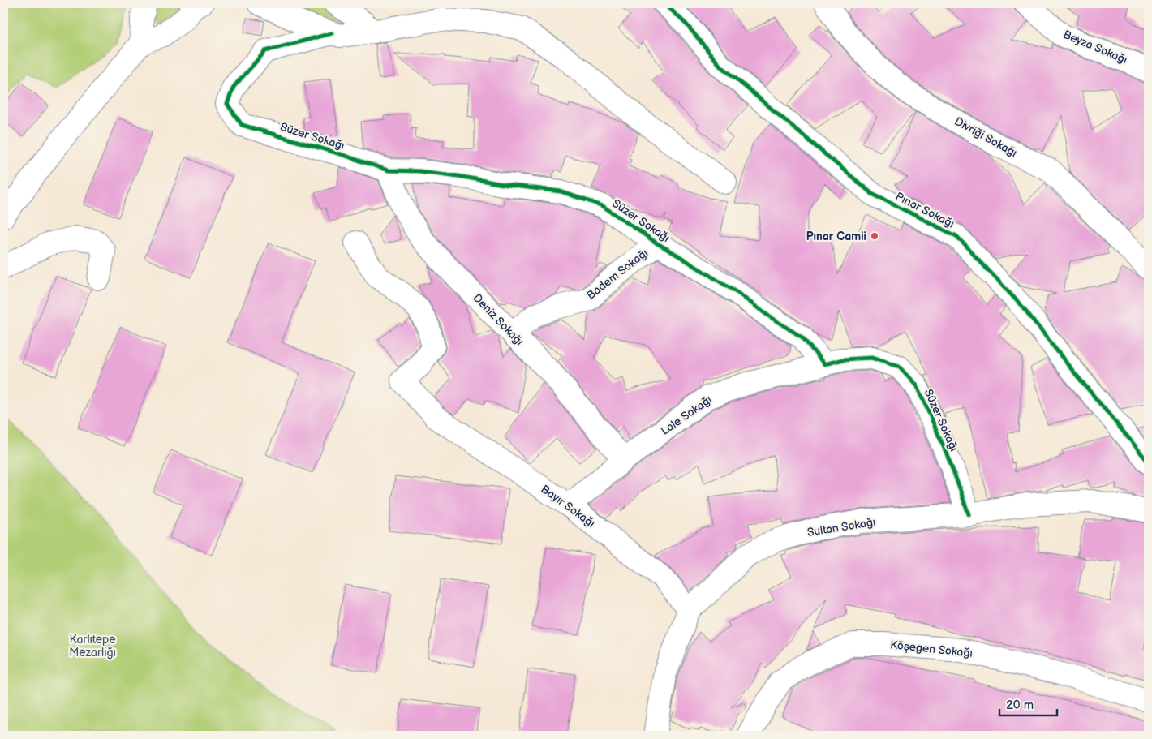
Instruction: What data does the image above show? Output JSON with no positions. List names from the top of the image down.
{
  "streets": {
    "street": [
      "Beyza Sokağı",
      "Süzer Sokağı",
      "Divriği Sokağı",
      "Pınar Sokağı",
      "Badem Sokağı",
      "Deniz Sokağı",
      "Lale Sokağı",
      "Bayır Sokağı",
      "Sultan Sokağı",
      "Köşegen Sokağı"
    ]
  },
  "crossings": [
    ["Süzer Sokağı", "Badem Sokağı"],
    ["Süzer Sokağı", "Deniz Sokağı"],
    ["Süzer Sokağı", "Lale Sokağı"],
    ["Süzer Sokağı", "Sultan Sokağı"],
    ["Badem Sokağı", "Deniz Sokağı"],
    ["Deniz Sokağı", "Lale Sokağı"],
    ["Lale Sokağı", "Bayır Sokağı"],
    ["Bayır Sokağı", "Sultan Sokağı"]
  ],
  "parks": ["Karlıtepe Mezarlığı"],
  "places": ["Pınar Camii"],
  "scale_bar": "20 m"
}
